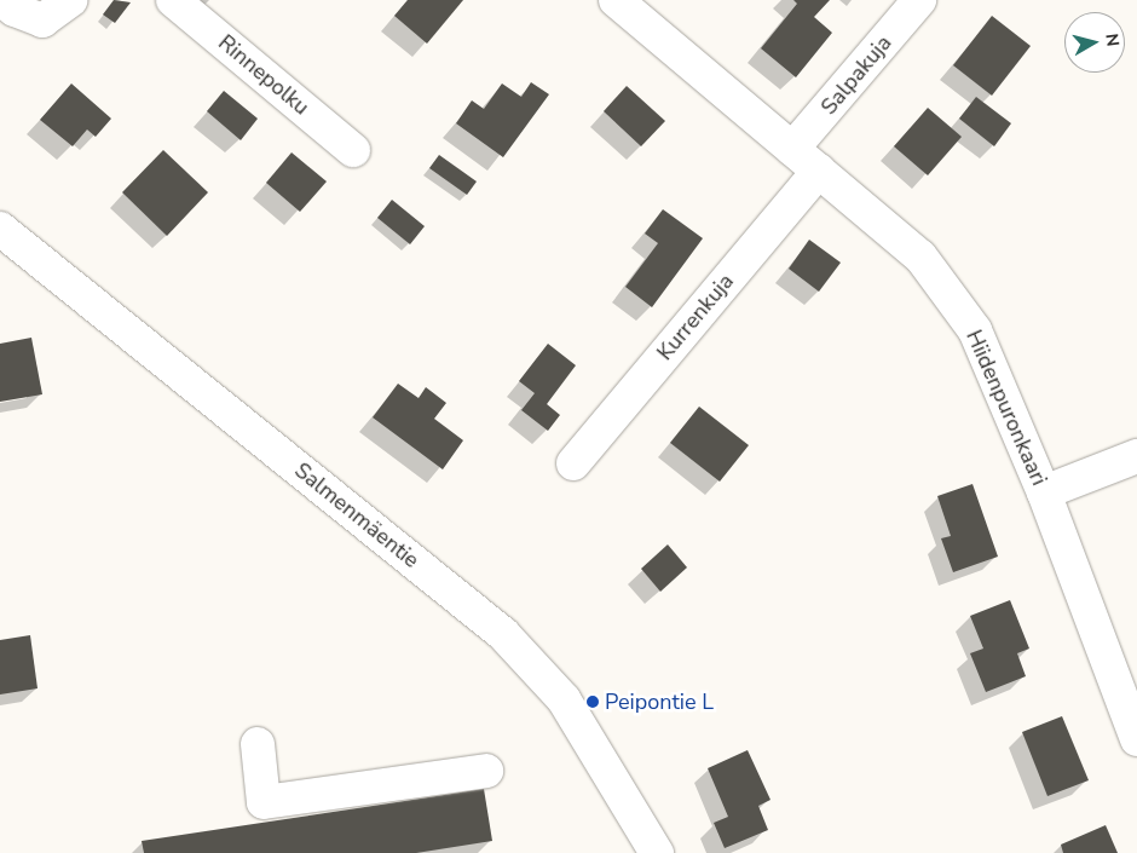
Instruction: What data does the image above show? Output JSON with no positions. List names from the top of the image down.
{
  "streets": {
    "street": [
      "Rinnepolku",
      "Salpakuja",
      "Kurrenkuja",
      "Hiidenpuronkaari",
      "Salmenmäentie"
    ]
  },
  "crossings": [
    ["Salpakuja", "Hiidenpuronkaari"],
    ["Kurrenkuja", "Hiidenpuronkaari"]
  ],
  "places": ["Peipontie L"],
  "north": "right"
}
